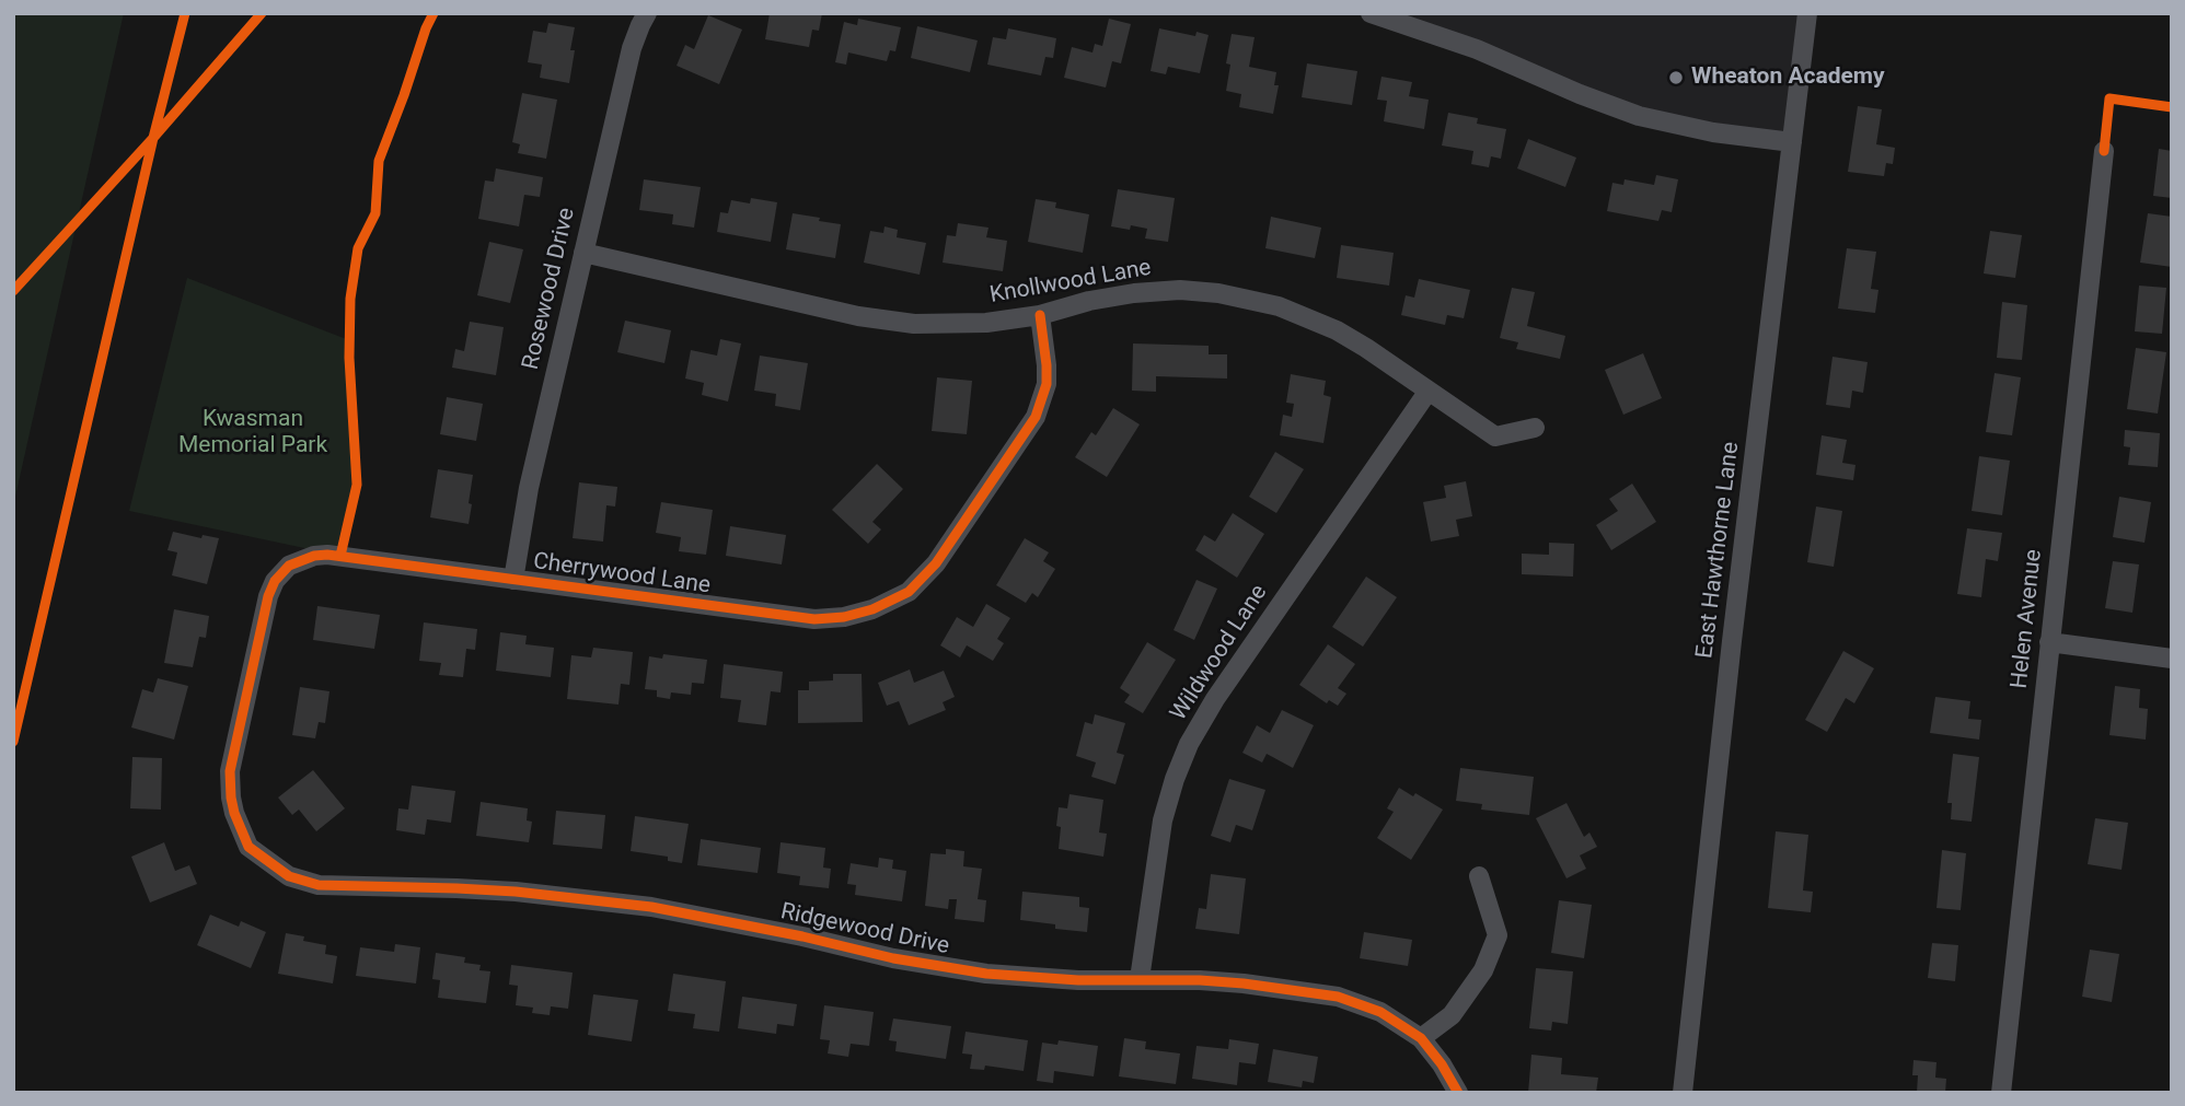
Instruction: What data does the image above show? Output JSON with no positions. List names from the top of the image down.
{
  "streets": {
    "street": [
      "Knollwood Lane",
      "Rosewood Drive",
      "East Hawthorne Lane",
      "Cherrywood Lane",
      "Helen Avenue",
      "Wildwood Lane",
      "Ridgewood Drive"
    ]
  },
  "crossings": [
    ["Knollwood Lane", "Rosewood Drive"],
    ["Knollwood Lane", "Cherrywood Lane"],
    ["Knollwood Lane", "Wildwood Lane"],
    ["Rosewood Drive", "Cherrywood Lane"],
    ["Cherrywood Lane", "Ridgewood Drive"],
    ["Wildwood Lane", "Ridgewood Drive"]
  ],
  "parks": ["Kwasman Memorial Park"],
  "places": ["Wheaton Academy"]
}
